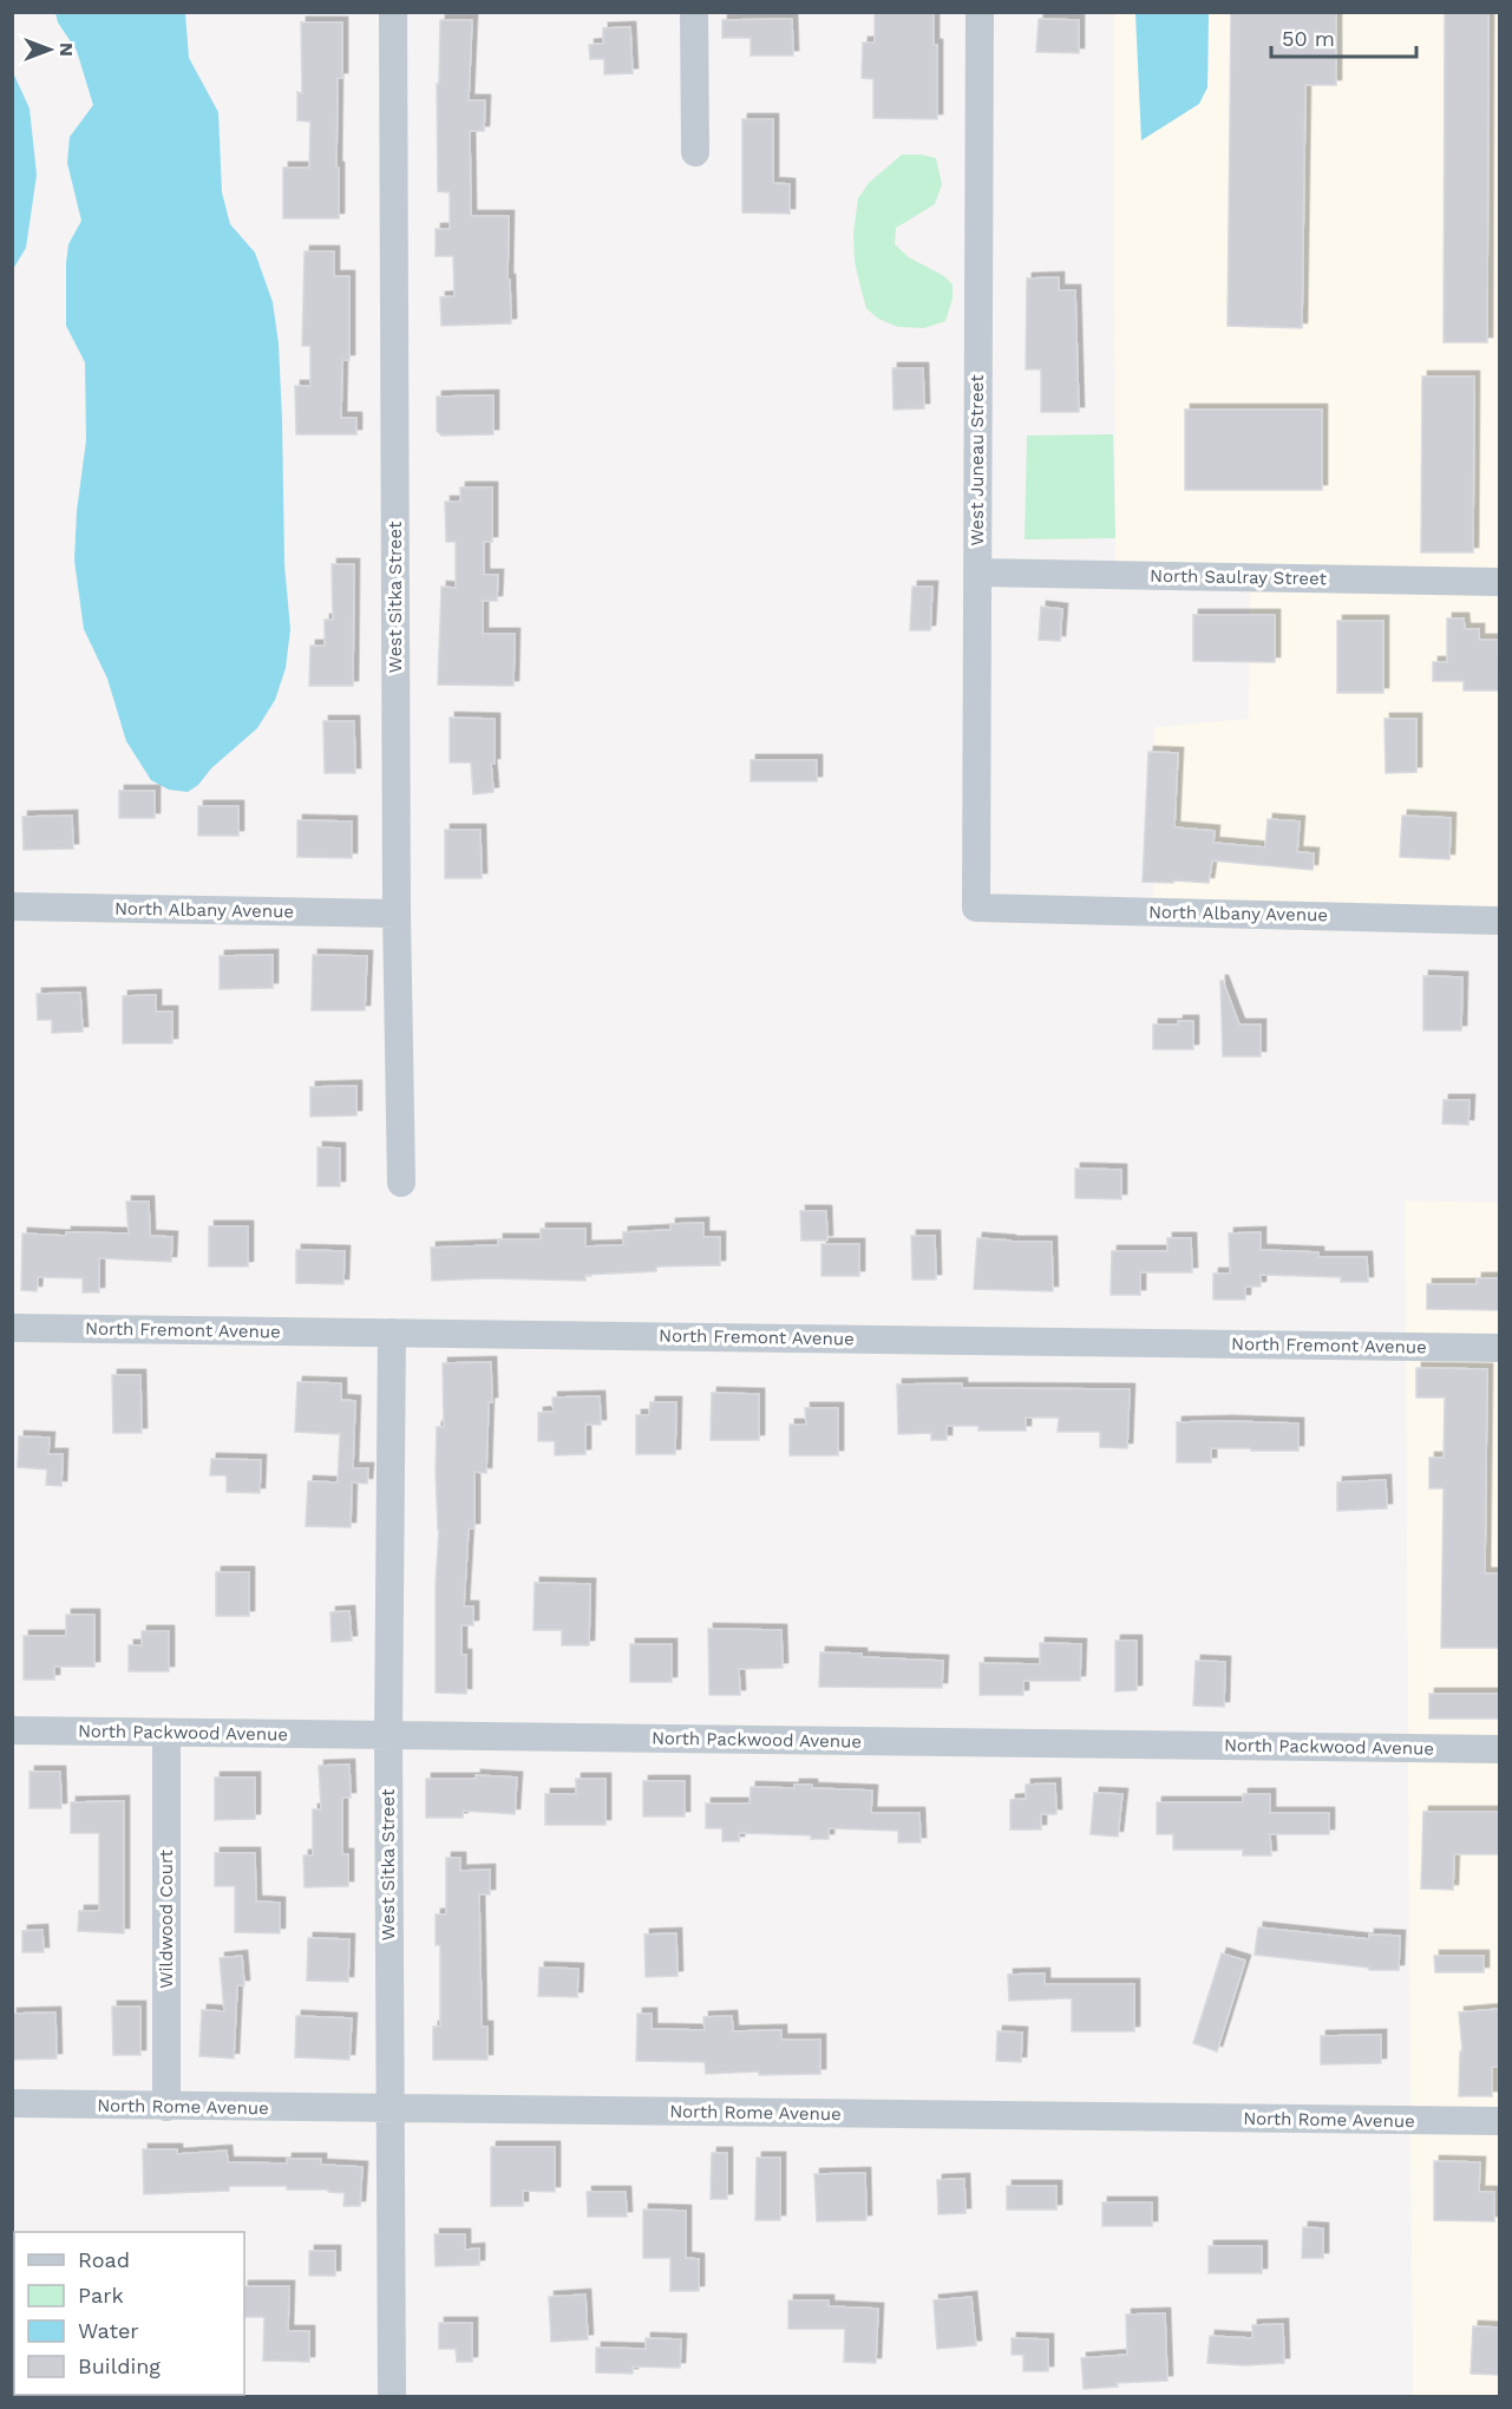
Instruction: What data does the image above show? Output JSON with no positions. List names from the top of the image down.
{
  "streets": {
    "street": [
      "West Juneau Street",
      "North Saulray Street",
      "West Sitka Street",
      "North Albany Avenue",
      "North Fremont Avenue",
      "North Packwood Avenue",
      "Wildwood Court",
      "North Rome Avenue"
    ]
  },
  "crossings": [
    ["West Juneau Street", "North Saulray Street"],
    ["West Juneau Street", "North Albany Avenue"],
    ["West Sitka Street", "North Albany Avenue"],
    ["West Sitka Street", "North Fremont Avenue"],
    ["West Sitka Street", "North Packwood Avenue"],
    ["West Sitka Street", "North Rome Avenue"],
    ["North Packwood Avenue", "Wildwood Court"],
    ["Wildwood Court", "North Rome Avenue"]
  ],
  "legend": [
    "Road",
    "Park",
    "Water",
    "Building"
  ],
  "scale_bar": "50 m",
  "north": "right"
}
